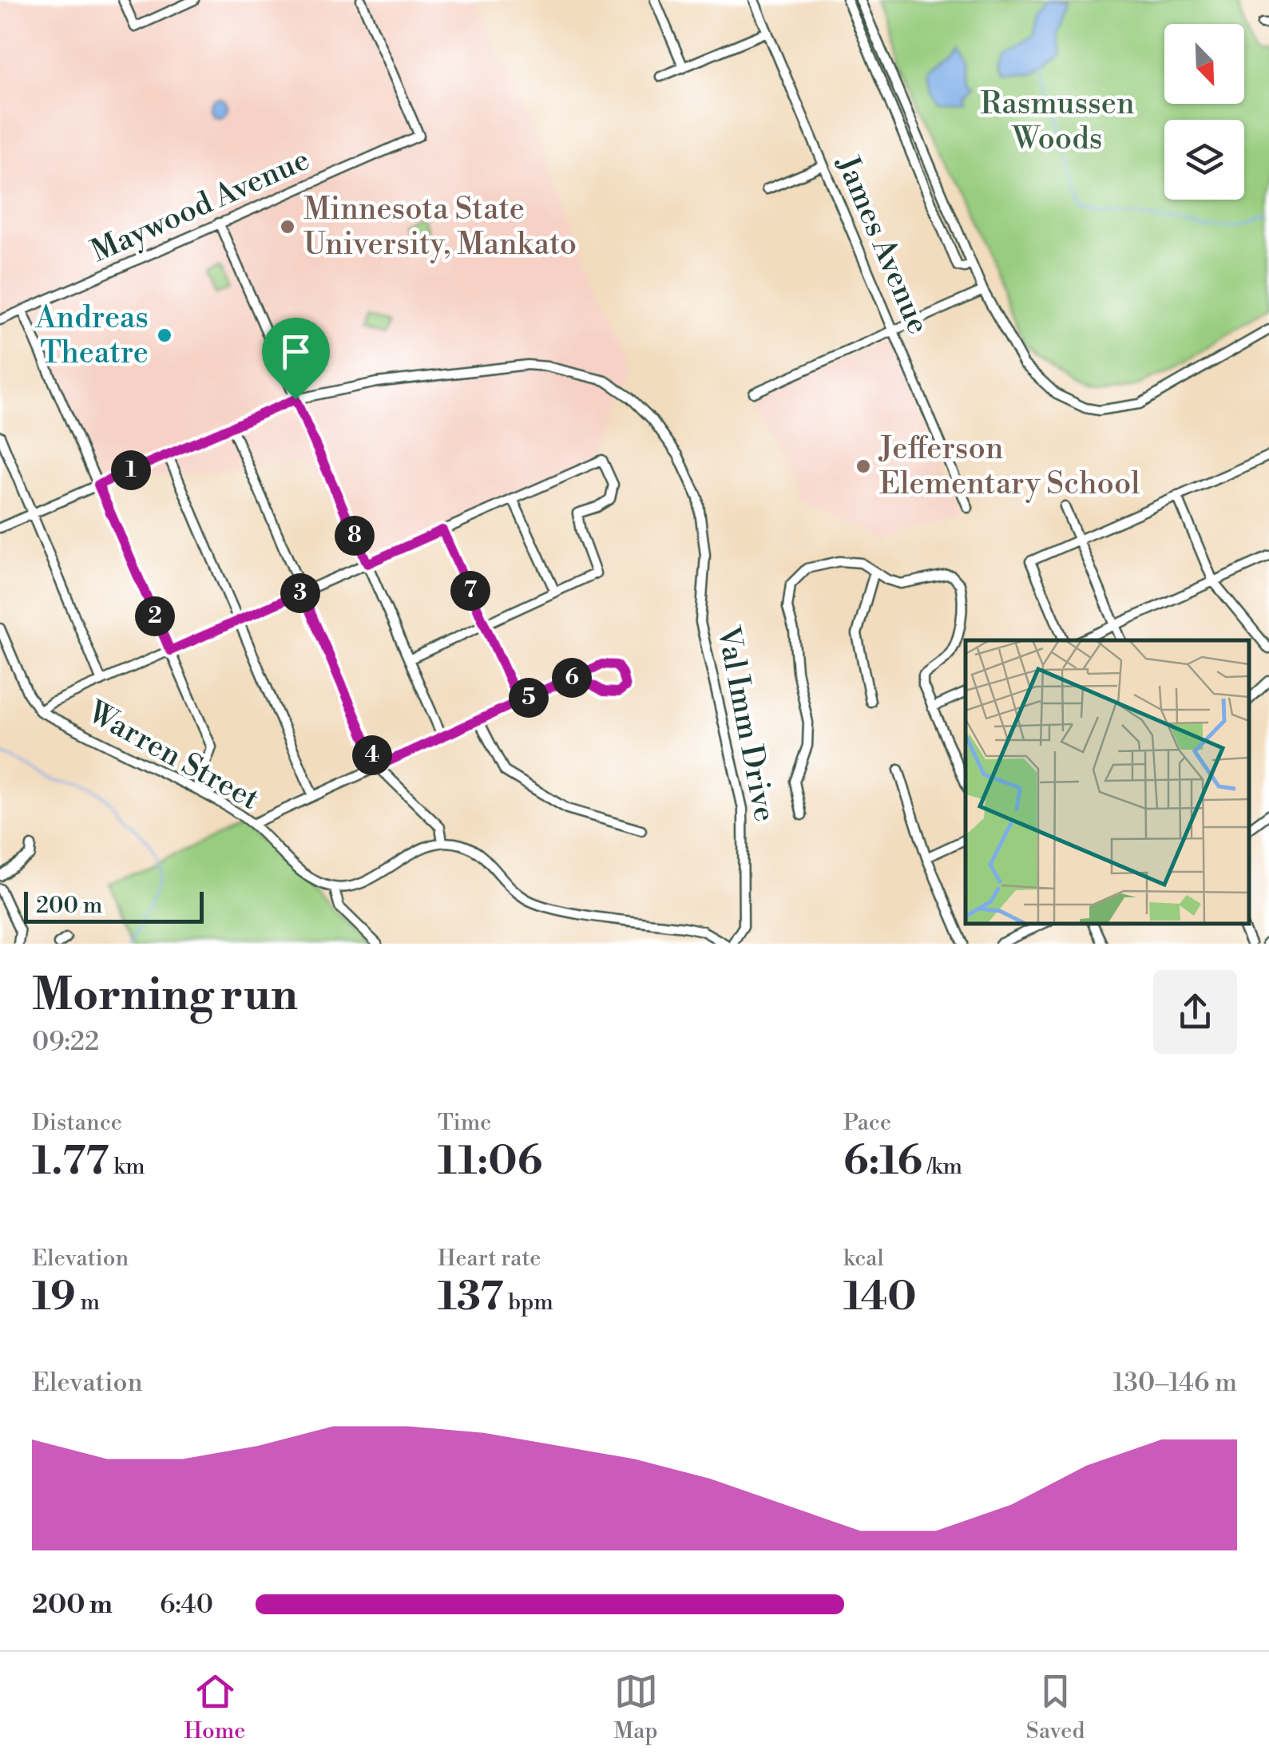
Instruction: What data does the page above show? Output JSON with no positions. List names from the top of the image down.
{
  "streets": {
    "street": [
      "Maywood Avenue",
      "James Avenue",
      "Val Imm Drive",
      "Warren Street"
    ]
  },
  "parks": ["Rasmussen Woods"],
  "places": ["Minnesota State University, Mankato", "Andreas Theatre", "Jefferson Elementary School"],
  "scale_bar": "200 m",
  "north": "bottom right",
  "page": {
    "pins": [
      "1",
      "8",
      "7",
      "3",
      "2",
      "6",
      "5",
      "4"
    ],
    "scale": "200 m",
    "heading": ["Morning run", "09:22"],
    "stats": [
      ["Distance", "1.77 km"],
      ["Time", "11:06"],
      ["Pace", "6:16 /km"],
      ["Elevation", "19 m"],
      ["Heart rate", "137 bpm"],
      ["kcal", "140"]
    ],
    "chart": ["Elevation", "130–146 m"],
    "list": [
      {
        "name": "200 m",
        "note": "6:40"
      }
    ],
    "tabs": ["Home", "Map", "Saved"]
  }
}
